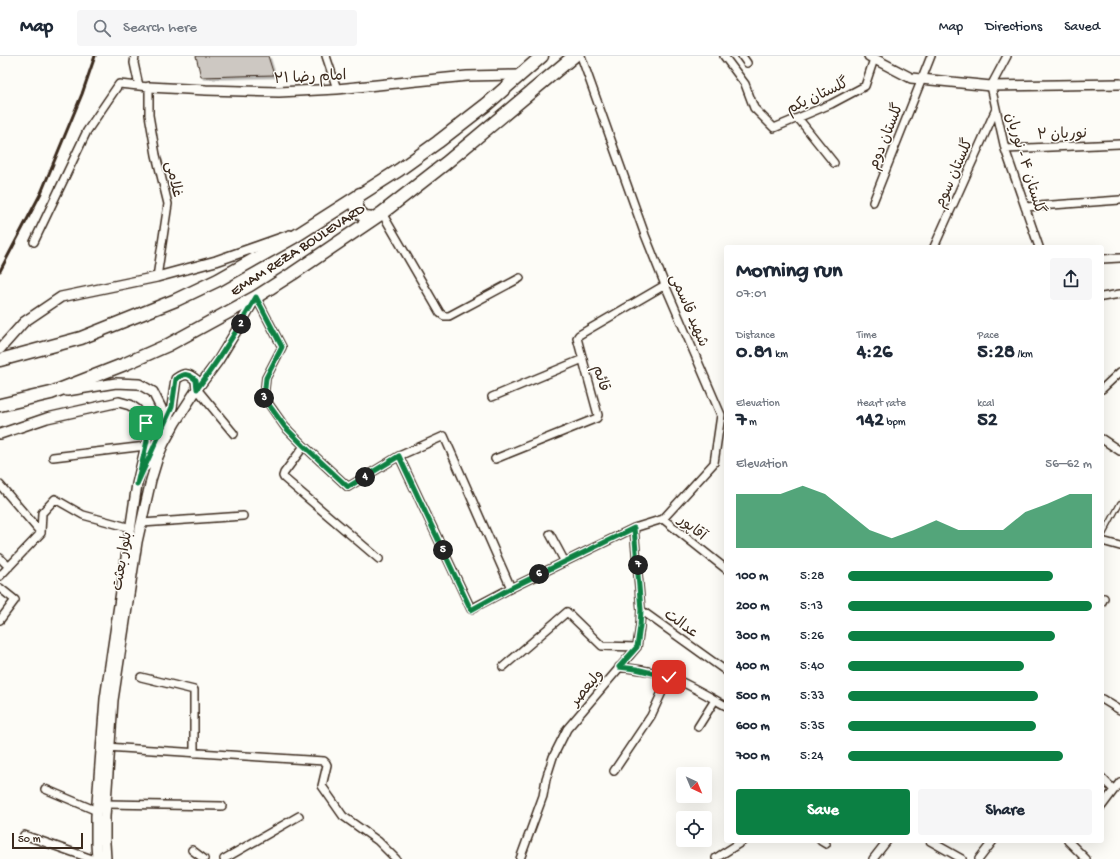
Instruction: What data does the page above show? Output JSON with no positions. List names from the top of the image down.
{
  "streets": {
    "highway": ["EMAM REZA BOULEVARD"],
    "street": [
      "امام رضا ۲۱",
      "گلستان یکم",
      "نوریان ۲",
      "گلستان دوم",
      "گلستان ۴ - نوریان",
      "گلستان سوم",
      "غلامی",
      "شهید قاسمی",
      "قائم",
      "آقاپور",
      "بلوار بعثت",
      "عدالت",
      "ولیعصر"
    ]
  },
  "crossings": [
    ["امام رضا ۲۱", "غلامی"],
    ["امام رضا ۲۱", "EMAM REZA BOULEVARD"],
    ["نوریان ۲", "گلستان ۴ - نوریان"],
    ["گلستان ۴ - نوریان", "گلستان سوم"],
    ["EMAM REZA BOULEVARD", "بلوار بعثت"],
    ["شهید قاسمی", "قائم"],
    ["شهید قاسمی", "آقاپور"]
  ],
  "scale_bar": "50 m",
  "north": "bottom right",
  "page": {
    "header": "Map",
    "search": "Search here",
    "nav": ["Map", "Directions", "Saved"],
    "heading": ["Morning run", "07:01"],
    "stats": [
      ["Distance", "0.81 km"],
      ["Time", "4:26"],
      ["Pace", "5:28 /km"],
      ["Elevation", "7 m"],
      ["Heart rate", "142 bpm"],
      ["kcal", "52"]
    ],
    "pins": [
      "2",
      "3",
      "4",
      "5",
      "7",
      "6"
    ],
    "chart": ["Elevation", "56–62 m"],
    "list": [
      {
        "name": "100 m",
        "note": "5:28"
      },
      {
        "name": "200 m",
        "note": "5:13"
      },
      {
        "name": "300 m",
        "note": "5:26"
      },
      {
        "name": "400 m",
        "note": "5:40"
      },
      {
        "name": "500 m",
        "note": "5:33"
      },
      {
        "name": "600 m",
        "note": "5:35"
      },
      {
        "name": "700 m",
        "note": "5:24"
      }
    ],
    "buttons": ["Save", "Share"],
    "scale": "50 m"
  }
}
